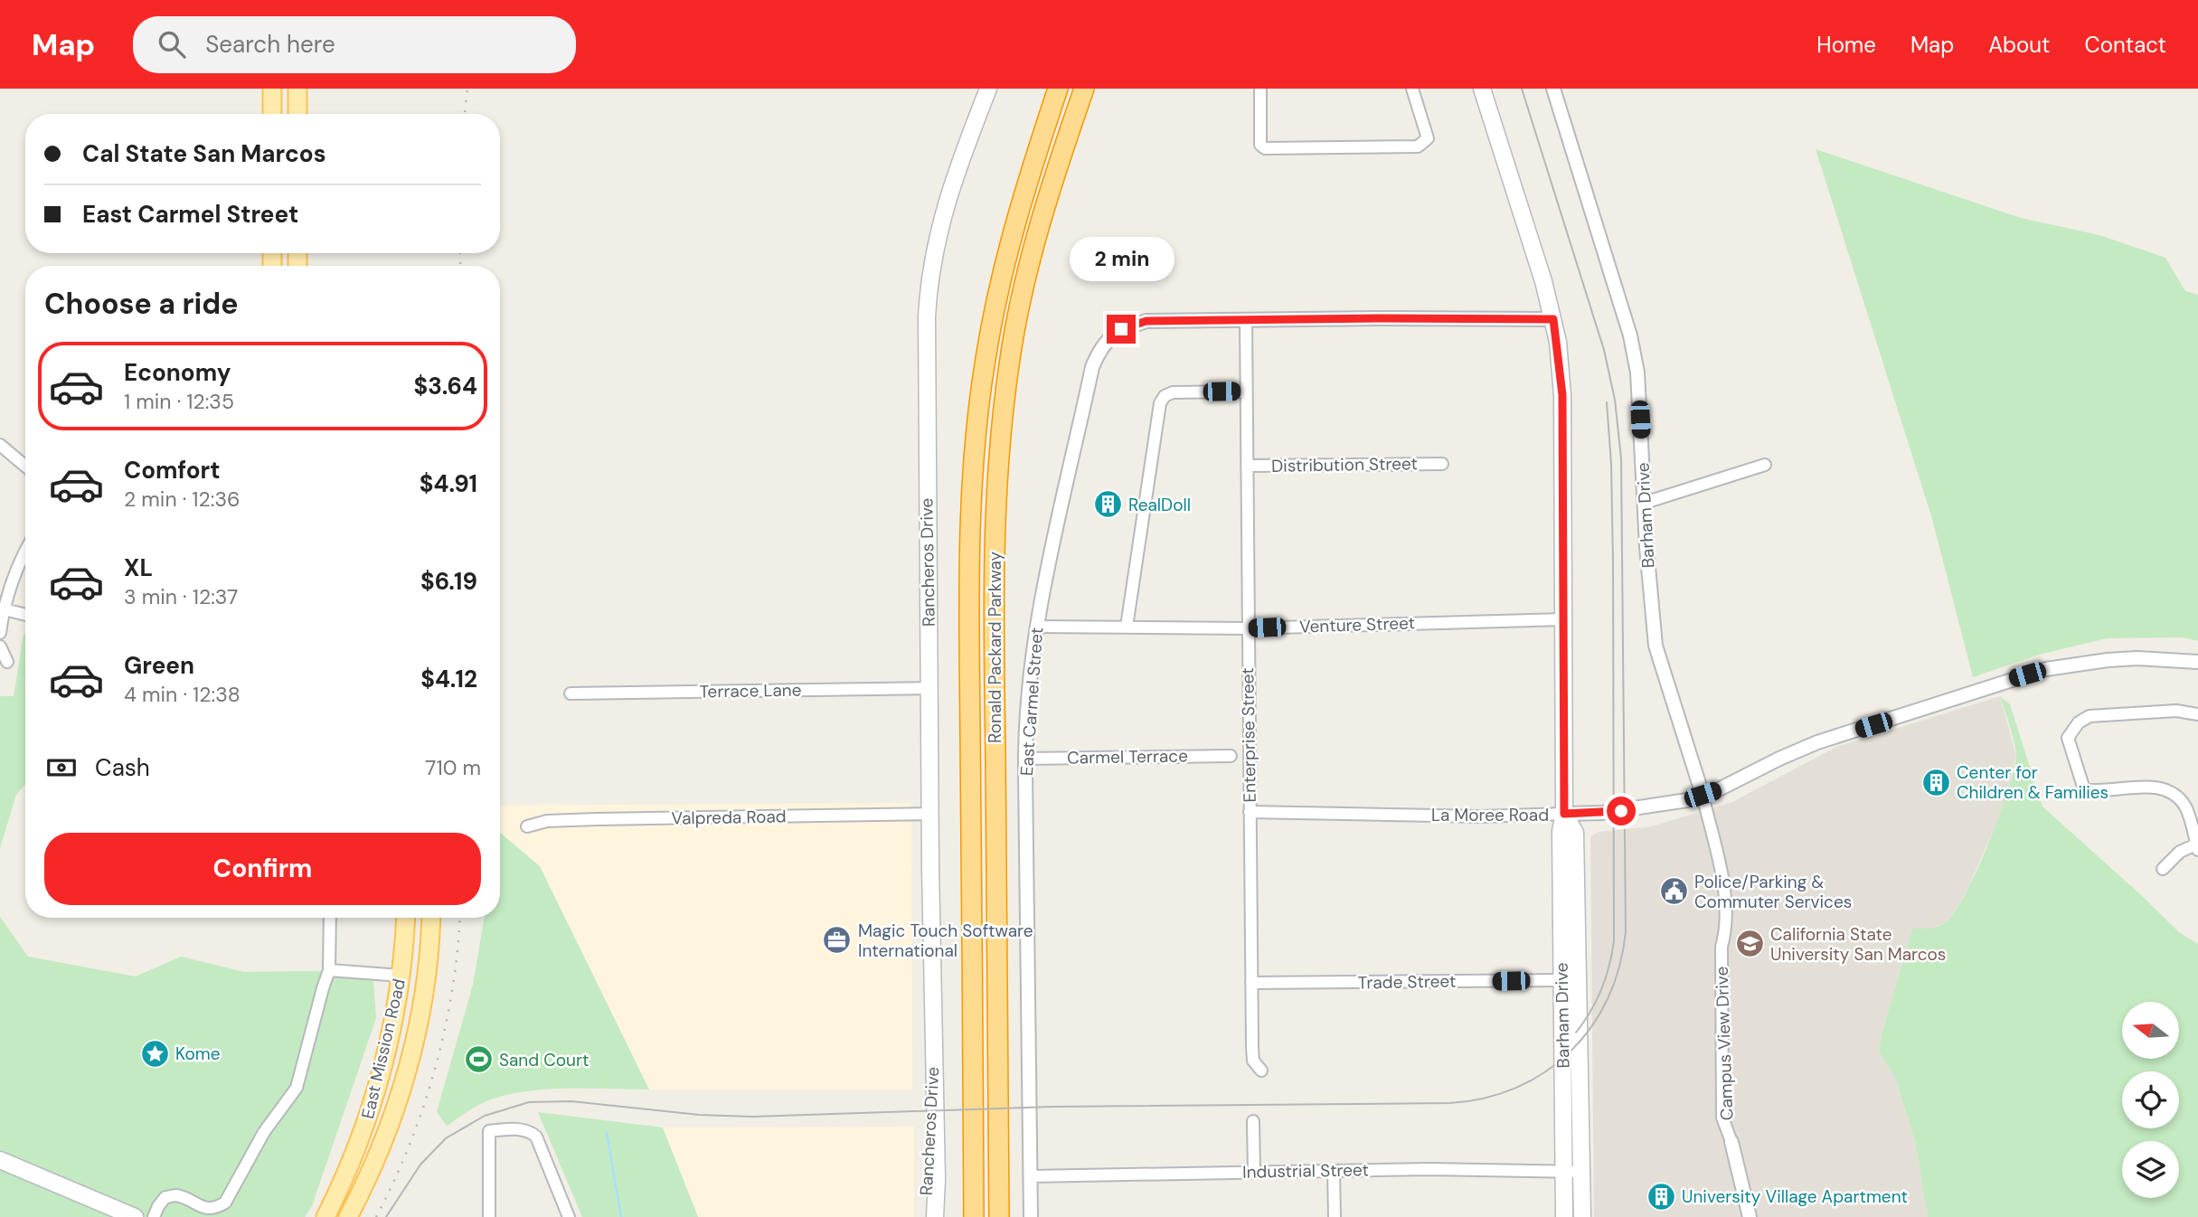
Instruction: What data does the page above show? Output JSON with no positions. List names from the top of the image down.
{
  "streets": {
    "highway": ["Ronald Packard Parkway"],
    "main road": ["Barham Drive", "Rancheros Drive", "East Mission Road"],
    "street": [
      "Distribution Street",
      "Venture Street",
      "Terrace Lane",
      "East Carmel Street",
      "Enterprise Street",
      "Carmel Terrace",
      "La Moree Road",
      "Valpreda Road",
      "Trade Street",
      "Campus View Drive",
      "Industrial Street"
    ]
  },
  "crossings": [
    ["Distribution Street", "Enterprise Street"],
    ["Barham Drive", "Venture Street"],
    ["Barham Drive", "La Moree Road"],
    ["Barham Drive", "Trade Street"],
    ["Barham Drive", "Campus View Drive"],
    ["Barham Drive", "Industrial Street"],
    ["Rancheros Drive", "Terrace Lane"],
    ["Rancheros Drive", "Valpreda Road"],
    ["Venture Street", "East Carmel Street"],
    ["Venture Street", "Enterprise Street"],
    ["East Carmel Street", "Enterprise Street"],
    ["East Carmel Street", "Carmel Terrace"],
    ["East Carmel Street", "Industrial Street"],
    ["Enterprise Street", "La Moree Road"],
    ["Enterprise Street", "Trade Street"],
    ["La Moree Road", "Campus View Drive"]
  ],
  "places": {
    "building": ["RealDoll", "Center for Children & Families", "University Village Apartment"],
    "public building": ["Police/Parking & Commuter Services"],
    "office": ["Magic Touch Software International"],
    "school or university": ["California State University San Marcos"],
    "place": ["Kome"],
    "sports": ["Sand Court"]
  },
  "north": "left",
  "page": {
    "header": "Map",
    "search": "Search here",
    "nav": [
      "Home",
      "Map",
      "About",
      "Contact"
    ],
    "banner": ["Cal State San Marcos", "East Carmel Street"],
    "bubble": "2 min",
    "heading": "Choose a ride",
    "list": [
      {
        "name": "Economy",
        "note": "1 min · 12:35",
        "value": "$3.64"
      },
      {
        "name": "Comfort",
        "note": "2 min · 12:36",
        "value": "$4.91"
      },
      {
        "name": "XL",
        "note": "3 min · 12:37",
        "value": "$6.19"
      },
      {
        "name": "Green",
        "note": "4 min · 12:38",
        "value": "$4.12"
      }
    ],
    "pay": ["Cash", "710 m"],
    "buttons": "Confirm"
  }
}
